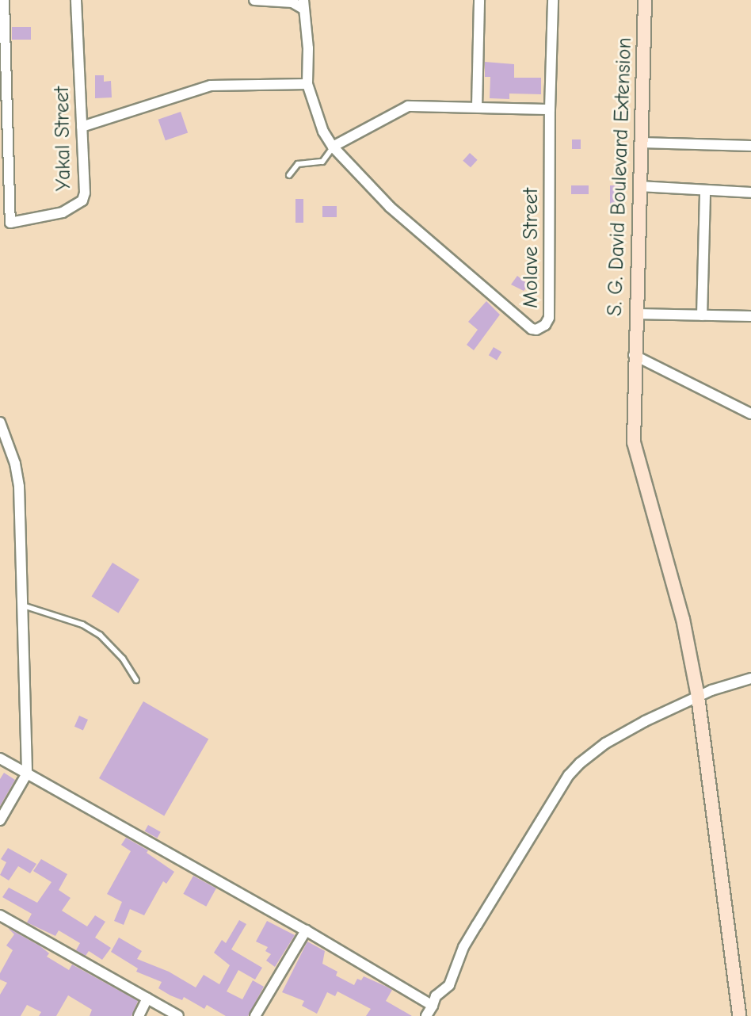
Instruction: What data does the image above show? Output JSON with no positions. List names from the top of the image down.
{
  "streets": {
    "street": ["Yakal Street", "S. G. David Boulevard Extension", "Molave Street"]
  }
}
